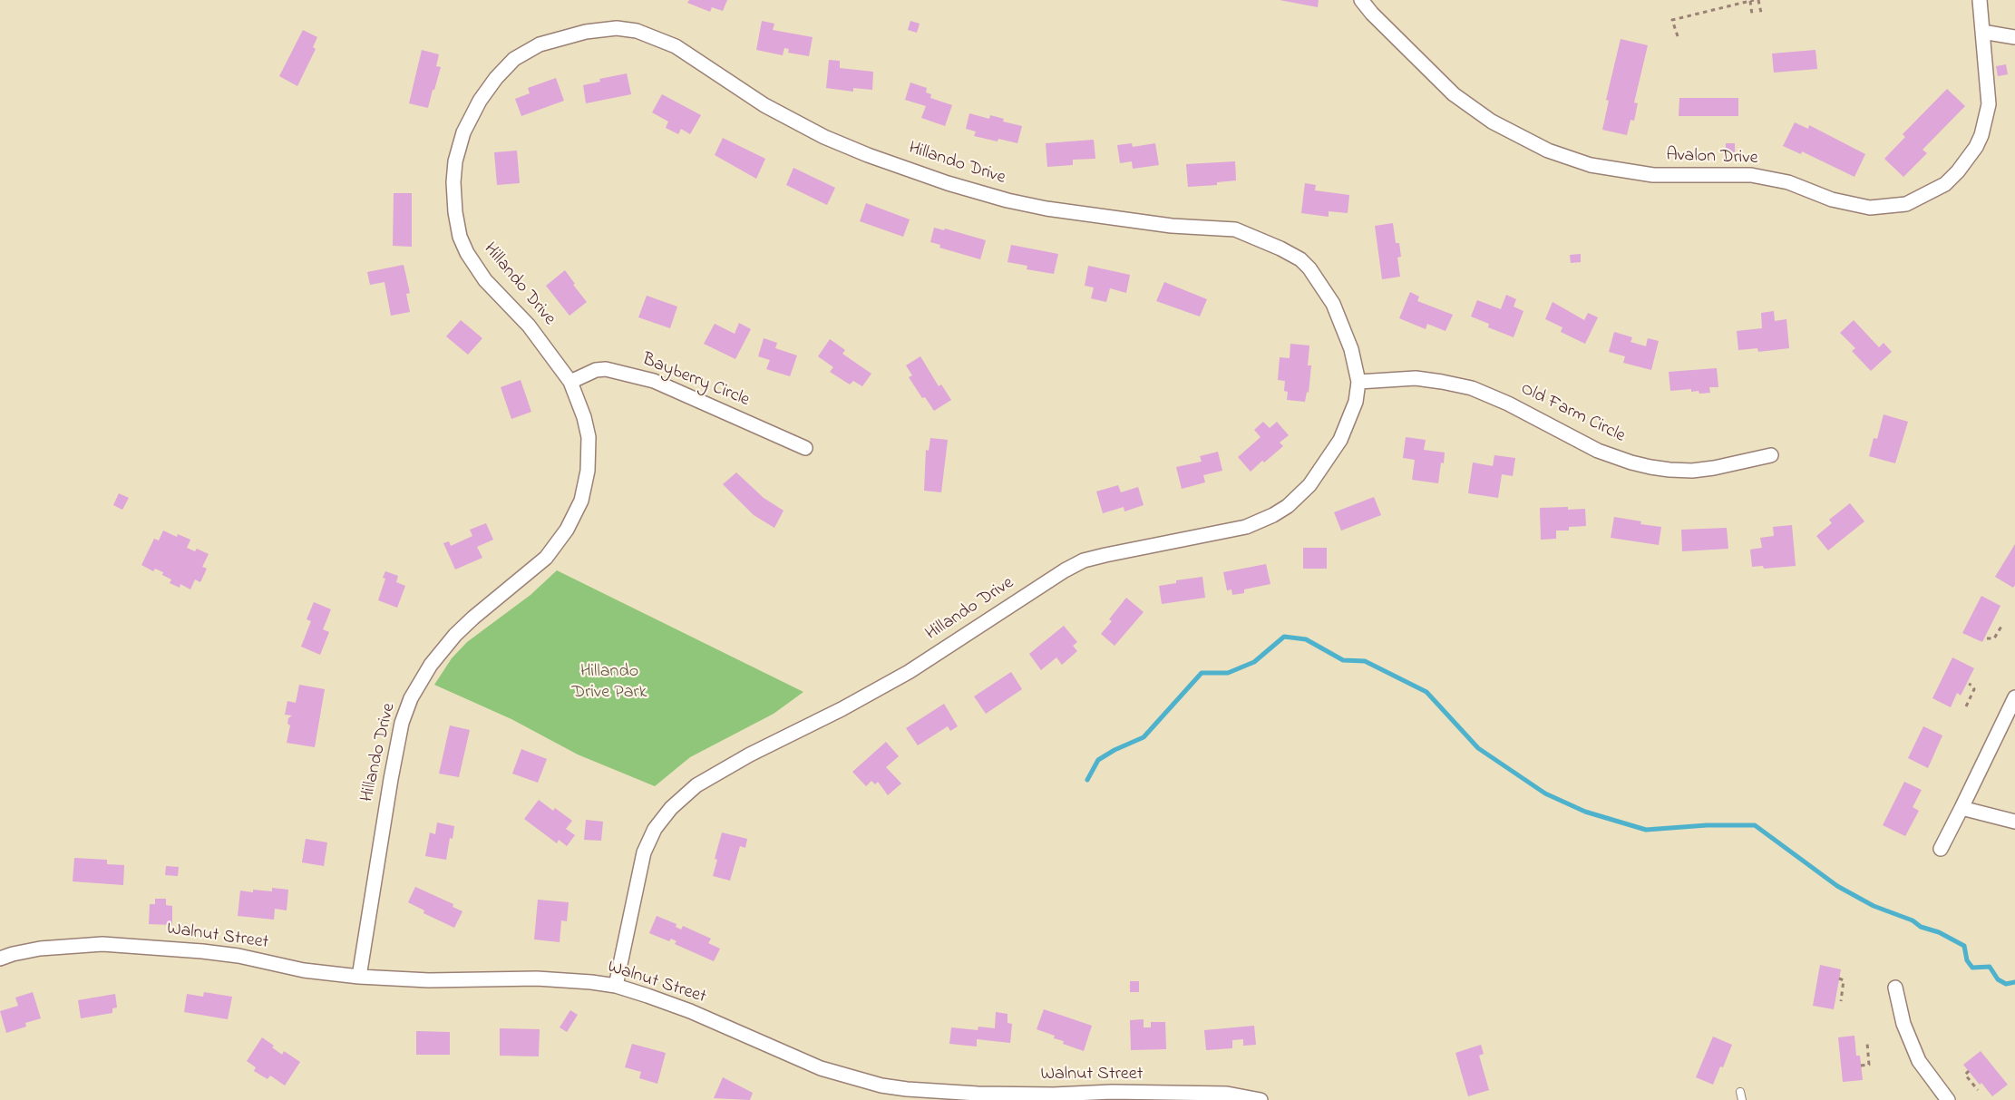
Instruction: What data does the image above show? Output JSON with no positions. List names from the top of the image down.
{
  "streets": {
    "street": [
      "Avalon Drive",
      "Hillando Drive",
      "Bayberry Circle",
      "Old Farm Circle",
      "Walnut Street"
    ]
  },
  "crossings": [
    ["Hillando Drive", "Bayberry Circle"],
    ["Hillando Drive", "Old Farm Circle"],
    ["Hillando Drive", "Walnut Street"]
  ],
  "parks": ["Hillando Drive Park"]
}
